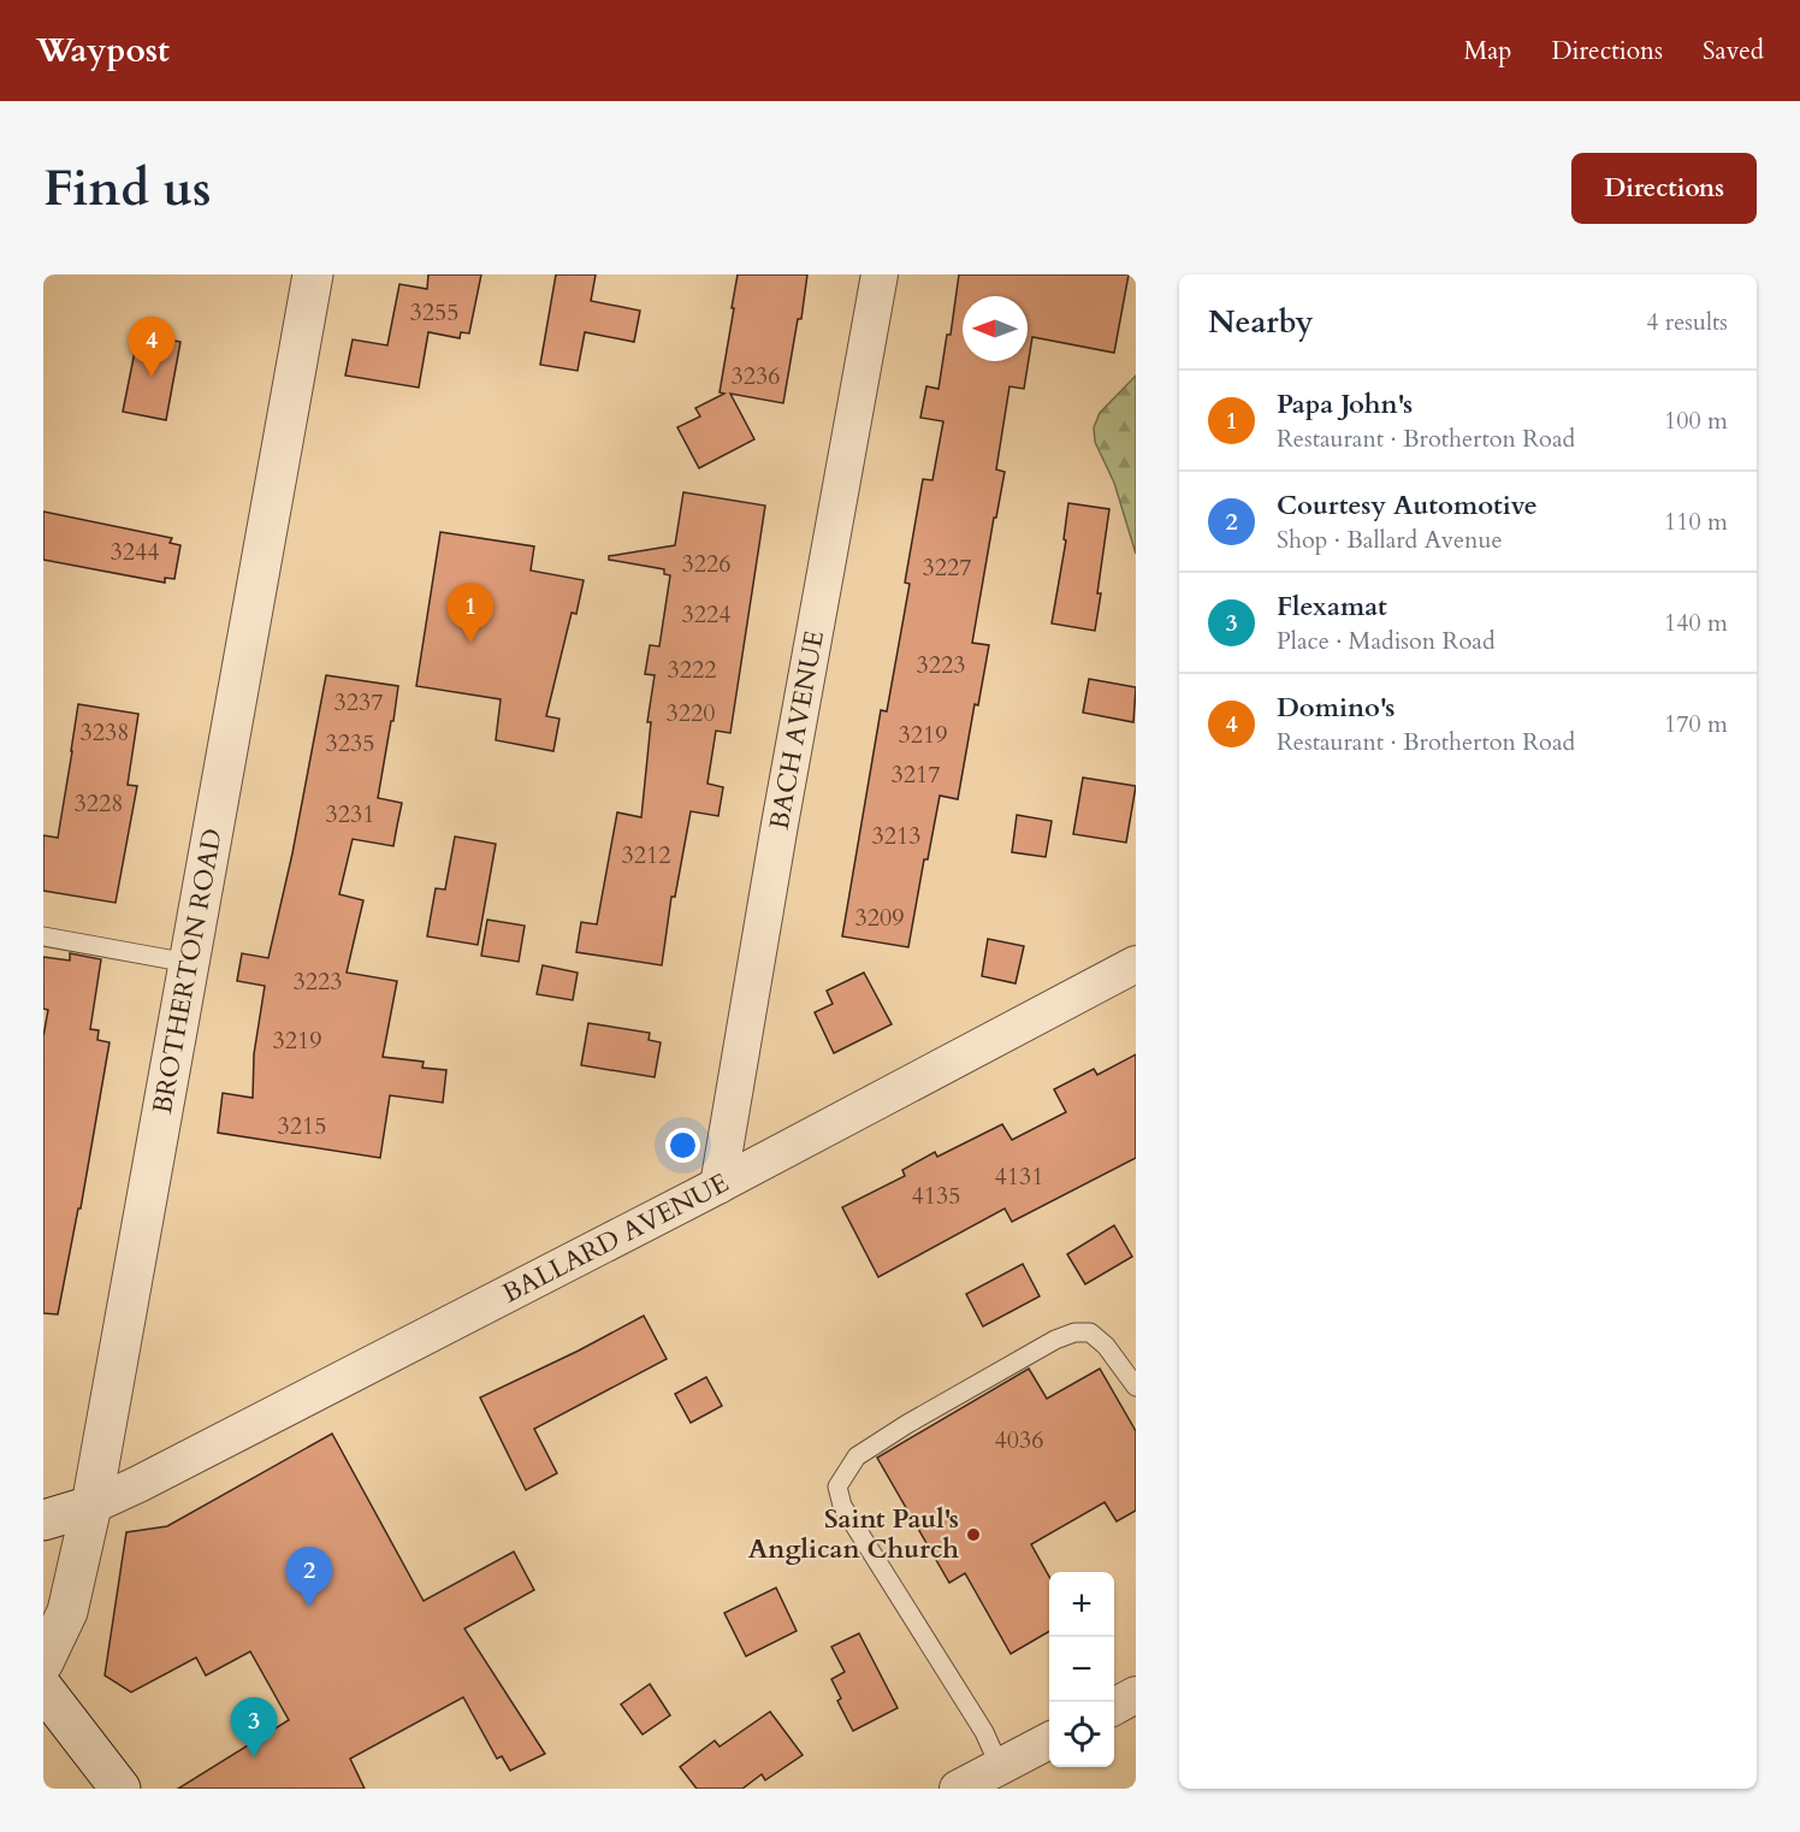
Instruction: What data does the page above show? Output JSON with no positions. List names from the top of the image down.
{
  "streets": {
    "street": ["BACH AVENUE", "BROTHERTON ROAD", "BALLARD AVENUE"]
  },
  "crossings": [
    ["BACH AVENUE", "BALLARD AVENUE"],
    ["BROTHERTON ROAD", "BALLARD AVENUE"]
  ],
  "places": ["Saint Paul's Anglican Church"],
  "house_numbers": [
    "3255",
    "3236",
    "3244",
    "3226",
    "3227",
    "3224",
    "3223",
    "3222",
    "3237",
    "3220",
    "3238",
    "3219",
    "3235",
    "3217",
    "3228",
    "3231",
    "3213",
    "3212",
    "3209",
    "3223",
    "3219",
    "3215",
    "4131",
    "4135",
    "4036"
  ],
  "north": "left",
  "page": {
    "header": "Waypost",
    "nav": ["Map", "Directions", "Saved"],
    "buttons": "Directions",
    "title": "Find us",
    "heading": ["Nearby", "4 results"],
    "pins": [
      "4",
      "1",
      "2",
      "3"
    ],
    "list": [
      {
        "mark": "1",
        "name": "Papa John's",
        "note": "Restaurant · Brotherton Road",
        "value": "100 m"
      },
      {
        "mark": "2",
        "name": "Courtesy Automotive",
        "note": "Shop · Ballard Avenue",
        "value": "110 m"
      },
      {
        "mark": "3",
        "name": "Flexamat",
        "note": "Place · Madison Road",
        "value": "140 m"
      },
      {
        "mark": "4",
        "name": "Domino's",
        "note": "Restaurant · Brotherton Road",
        "value": "170 m"
      }
    ],
    "map_buttons": ["+", "−"]
  }
}
